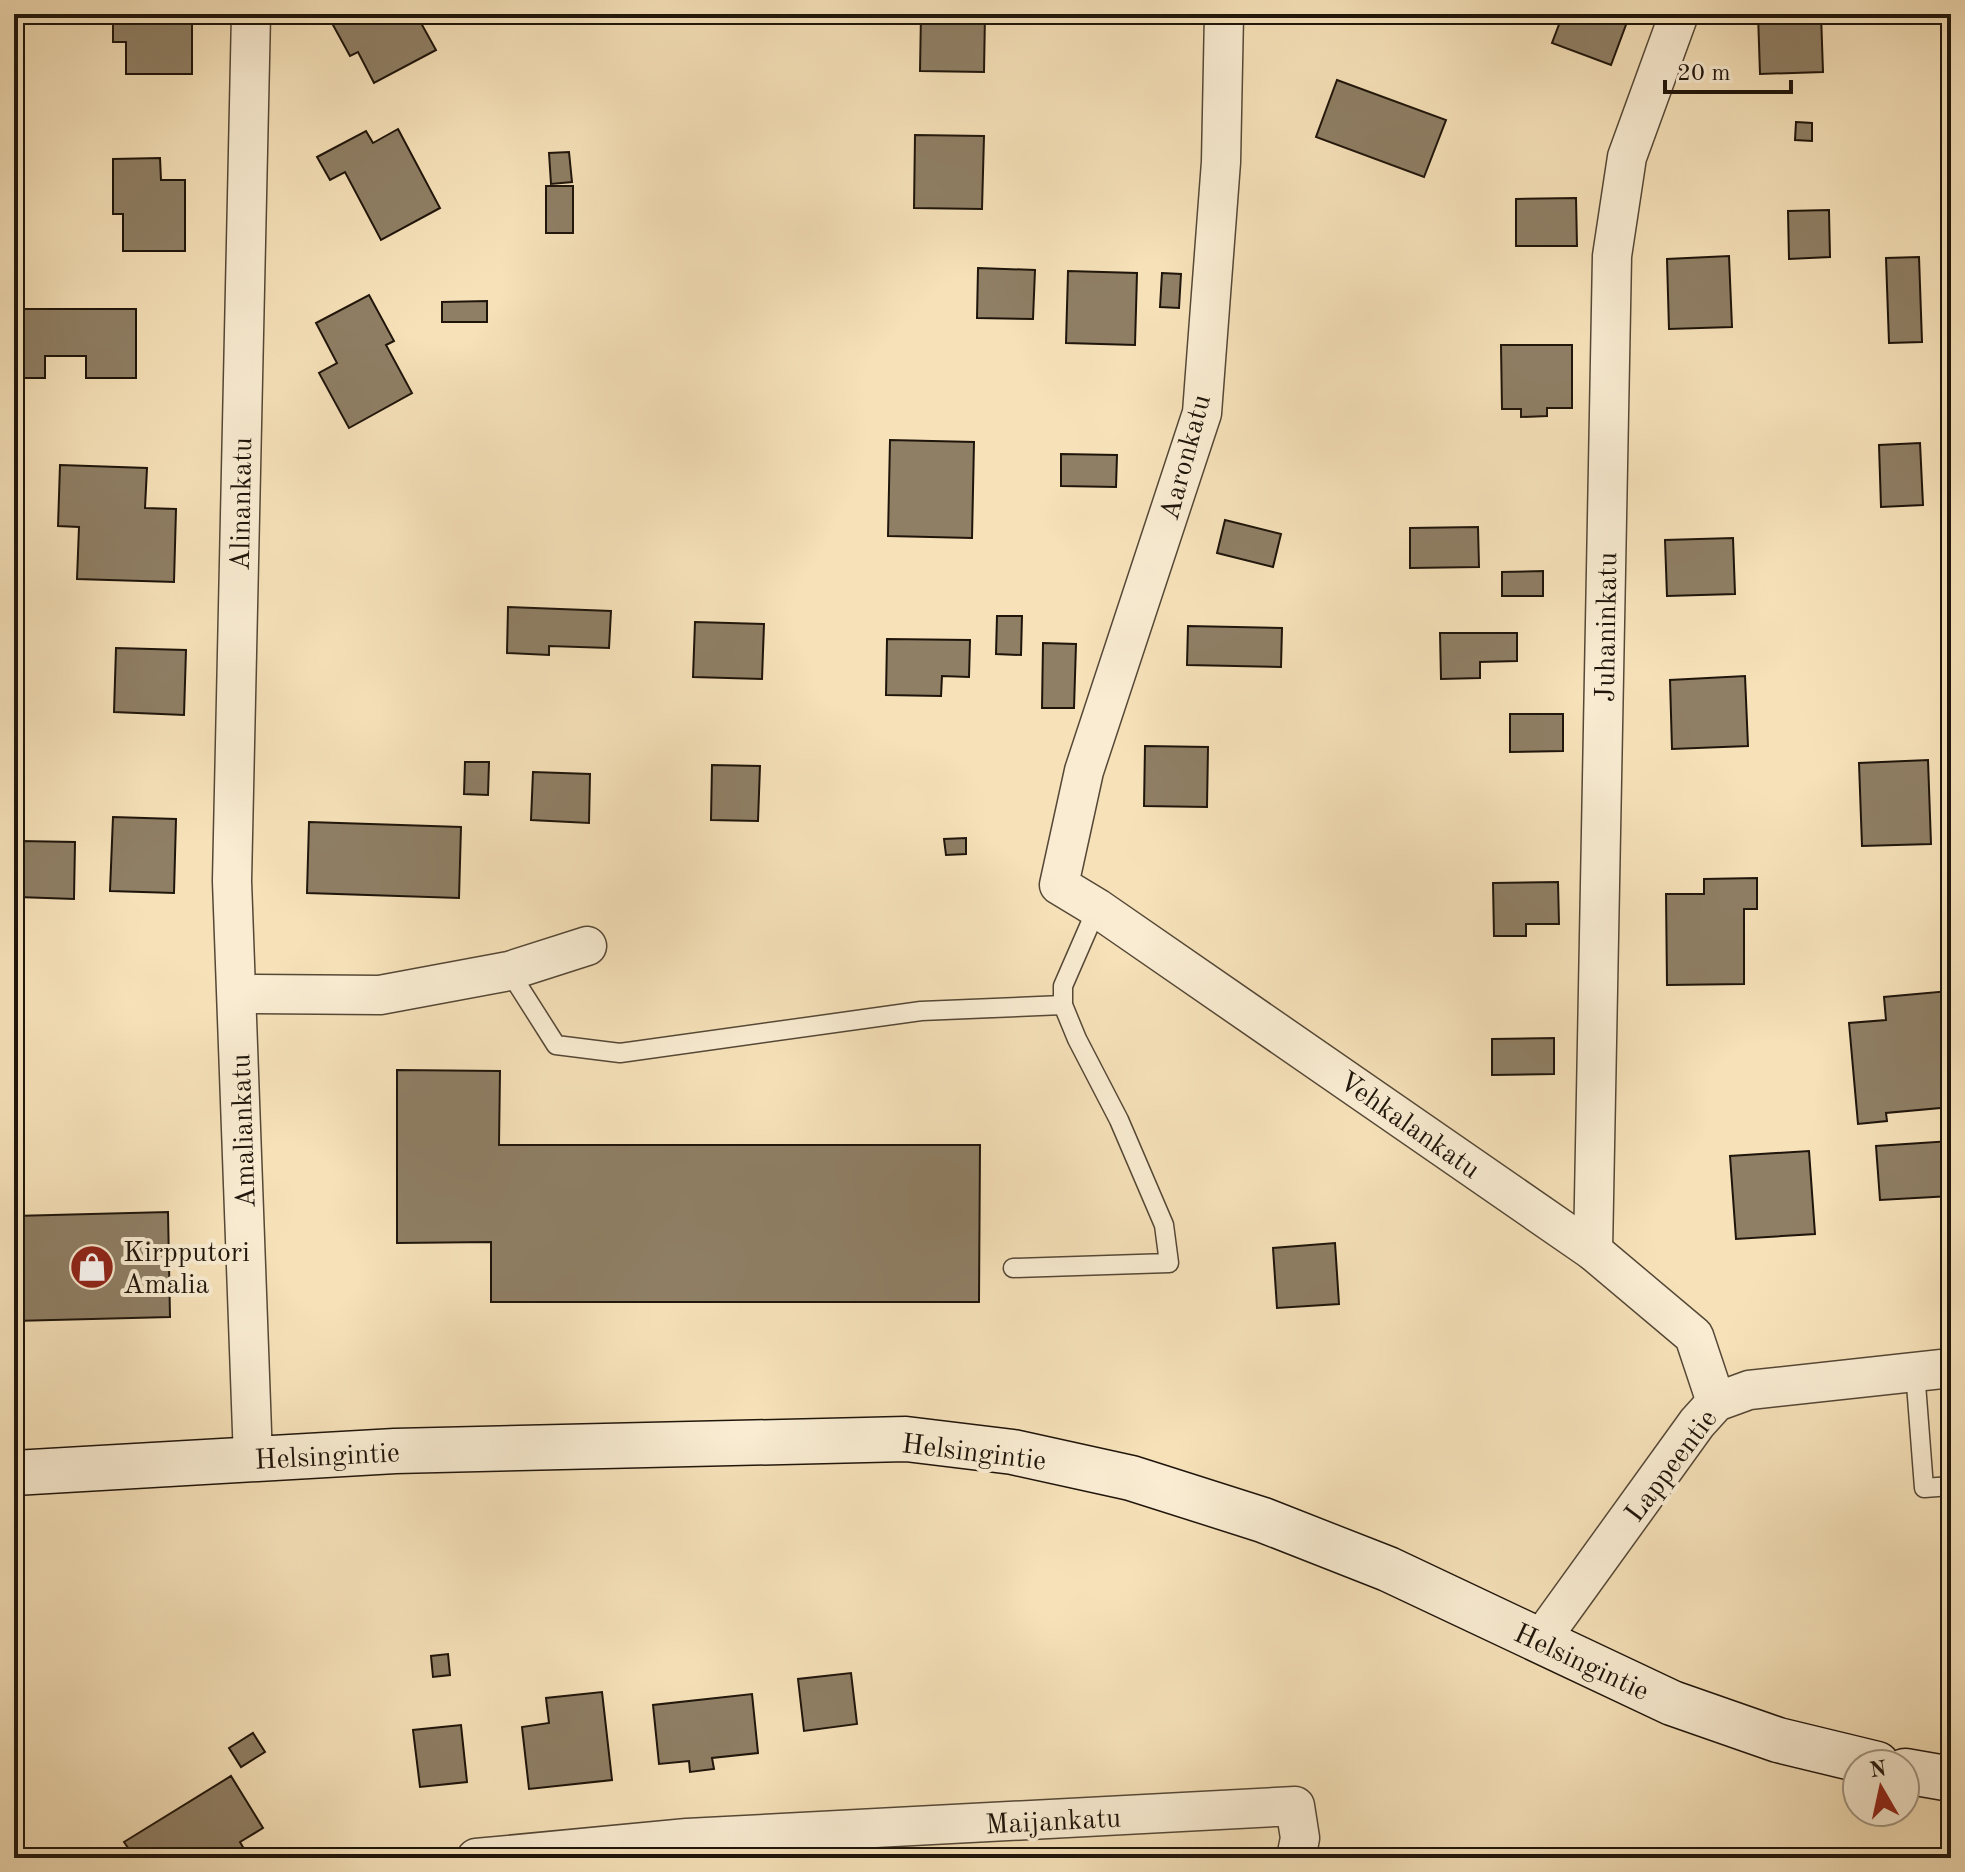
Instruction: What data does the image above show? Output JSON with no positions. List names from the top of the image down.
{
  "streets": {
    "main road": ["Helsingintie"],
    "street": [
      "Aaronkatu",
      "Alinankatu",
      "Juhaninkatu",
      "Vehkalankatu",
      "Amaliankatu",
      "Lappeentie",
      "Maijankatu"
    ]
  },
  "crossings": [
    ["Aaronkatu", "Vehkalankatu"],
    ["Alinankatu", "Amaliankatu"],
    ["Juhaninkatu", "Vehkalankatu"],
    ["Vehkalankatu", "Lappeentie"],
    ["Amaliankatu", "Helsingintie"],
    ["Helsingintie", "Lappeentie"]
  ],
  "places": {
    "shop": ["Kirpputori Amalia"]
  },
  "scale_bar": "20 m",
  "north": "top"
}
